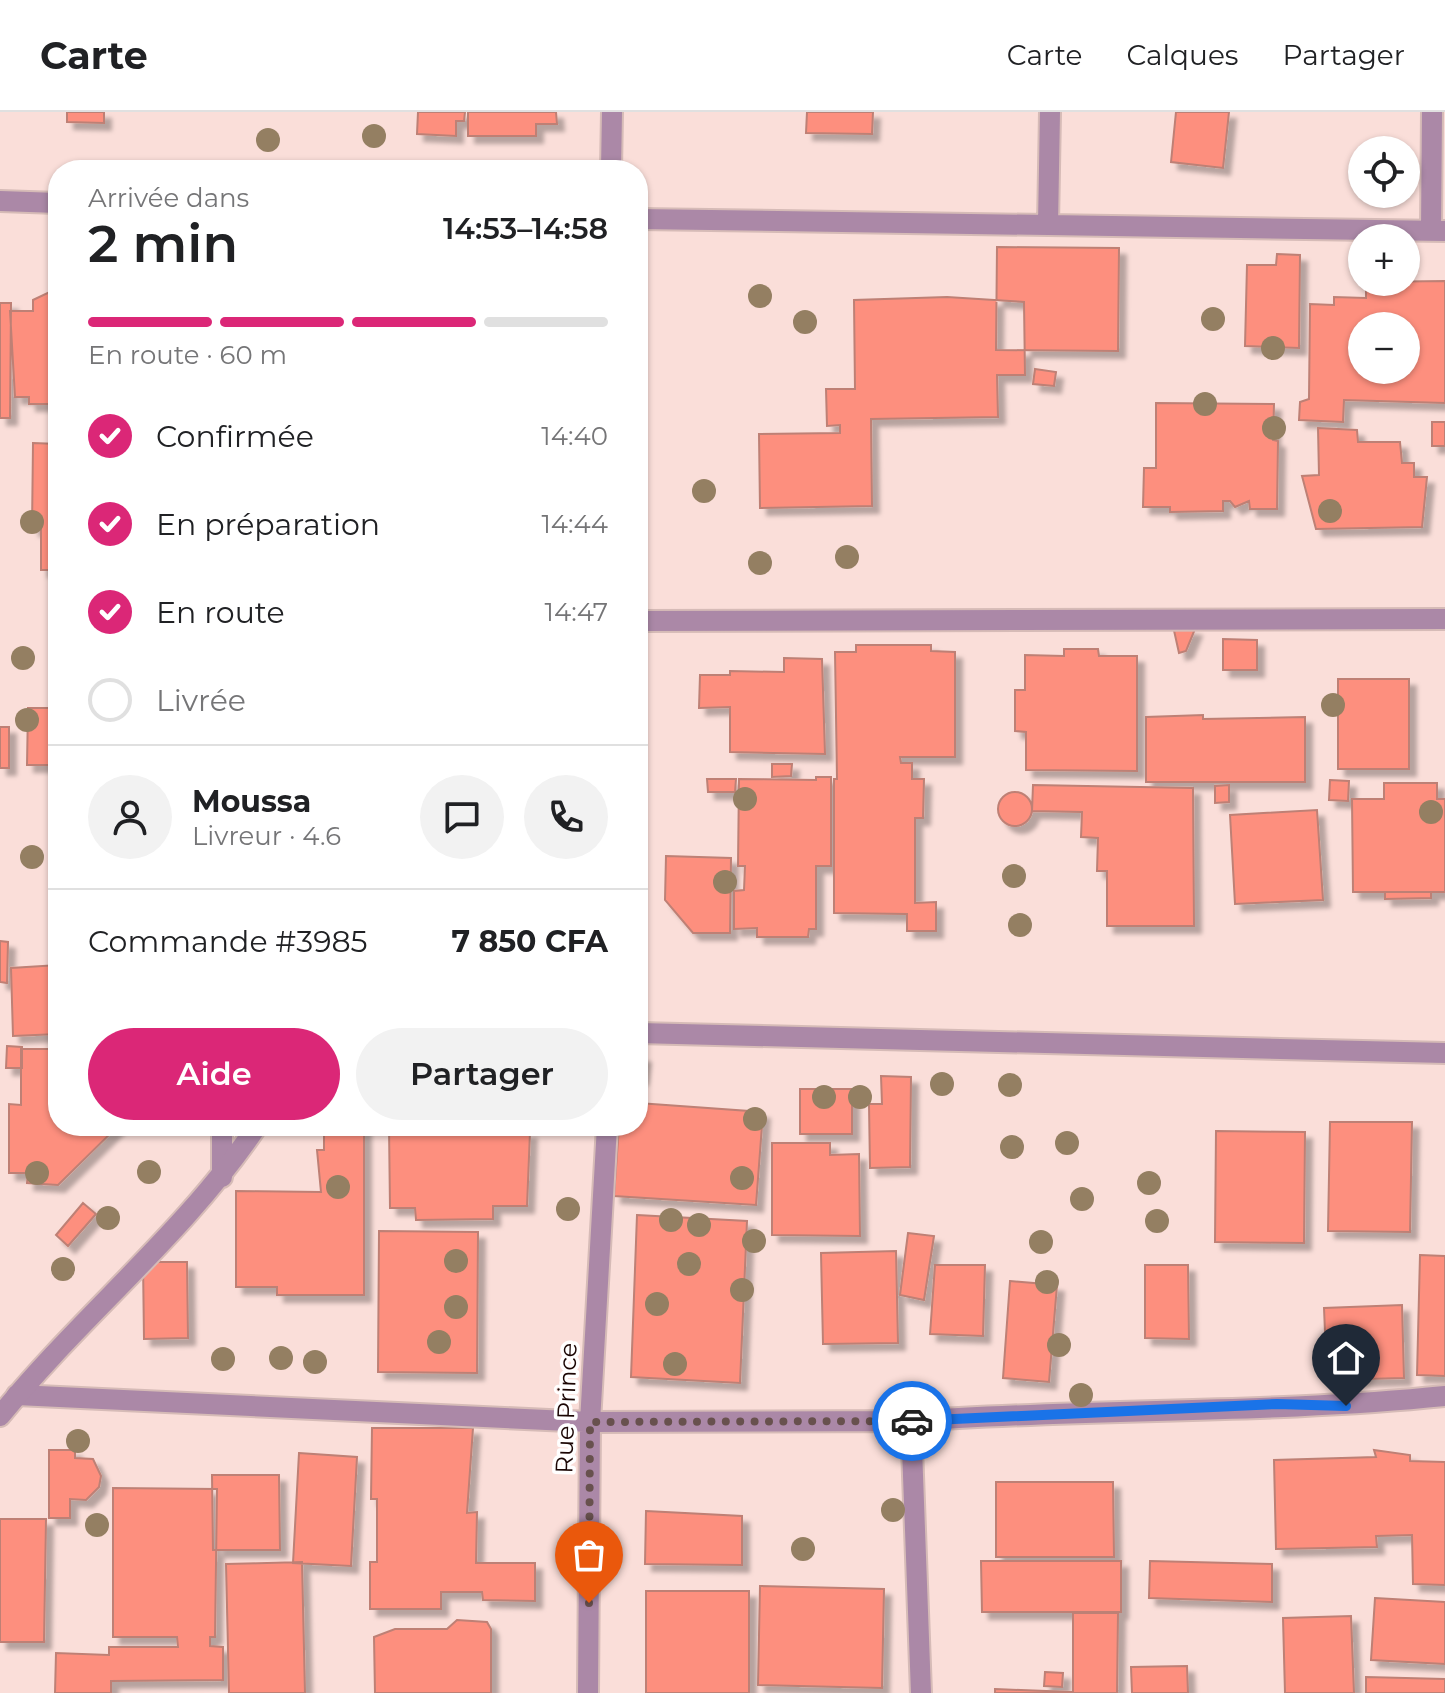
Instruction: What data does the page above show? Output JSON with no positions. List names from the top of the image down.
{
  "streets": {
    "street": ["Rue Prince"]
  },
  "page": {
    "header": "Carte",
    "nav": ["Carte", "Calques", "Partager"],
    "map_buttons": ["+", "−"],
    "heading": ["2 min", "Arrivée dans", "14:53–14:58"],
    "panel": [
      "Moussa",
      "Livreur · 4.6",
      "Commande #3985",
      "7 850 CFA"
    ],
    "bar": "En route · 60 m",
    "list": [
      ["Confirmée", "14:40"],
      ["En préparation", "14:44"],
      ["En route", "14:47"],
      "Livrée"
    ],
    "buttons": ["Aide", "Partager"]
  }
}
